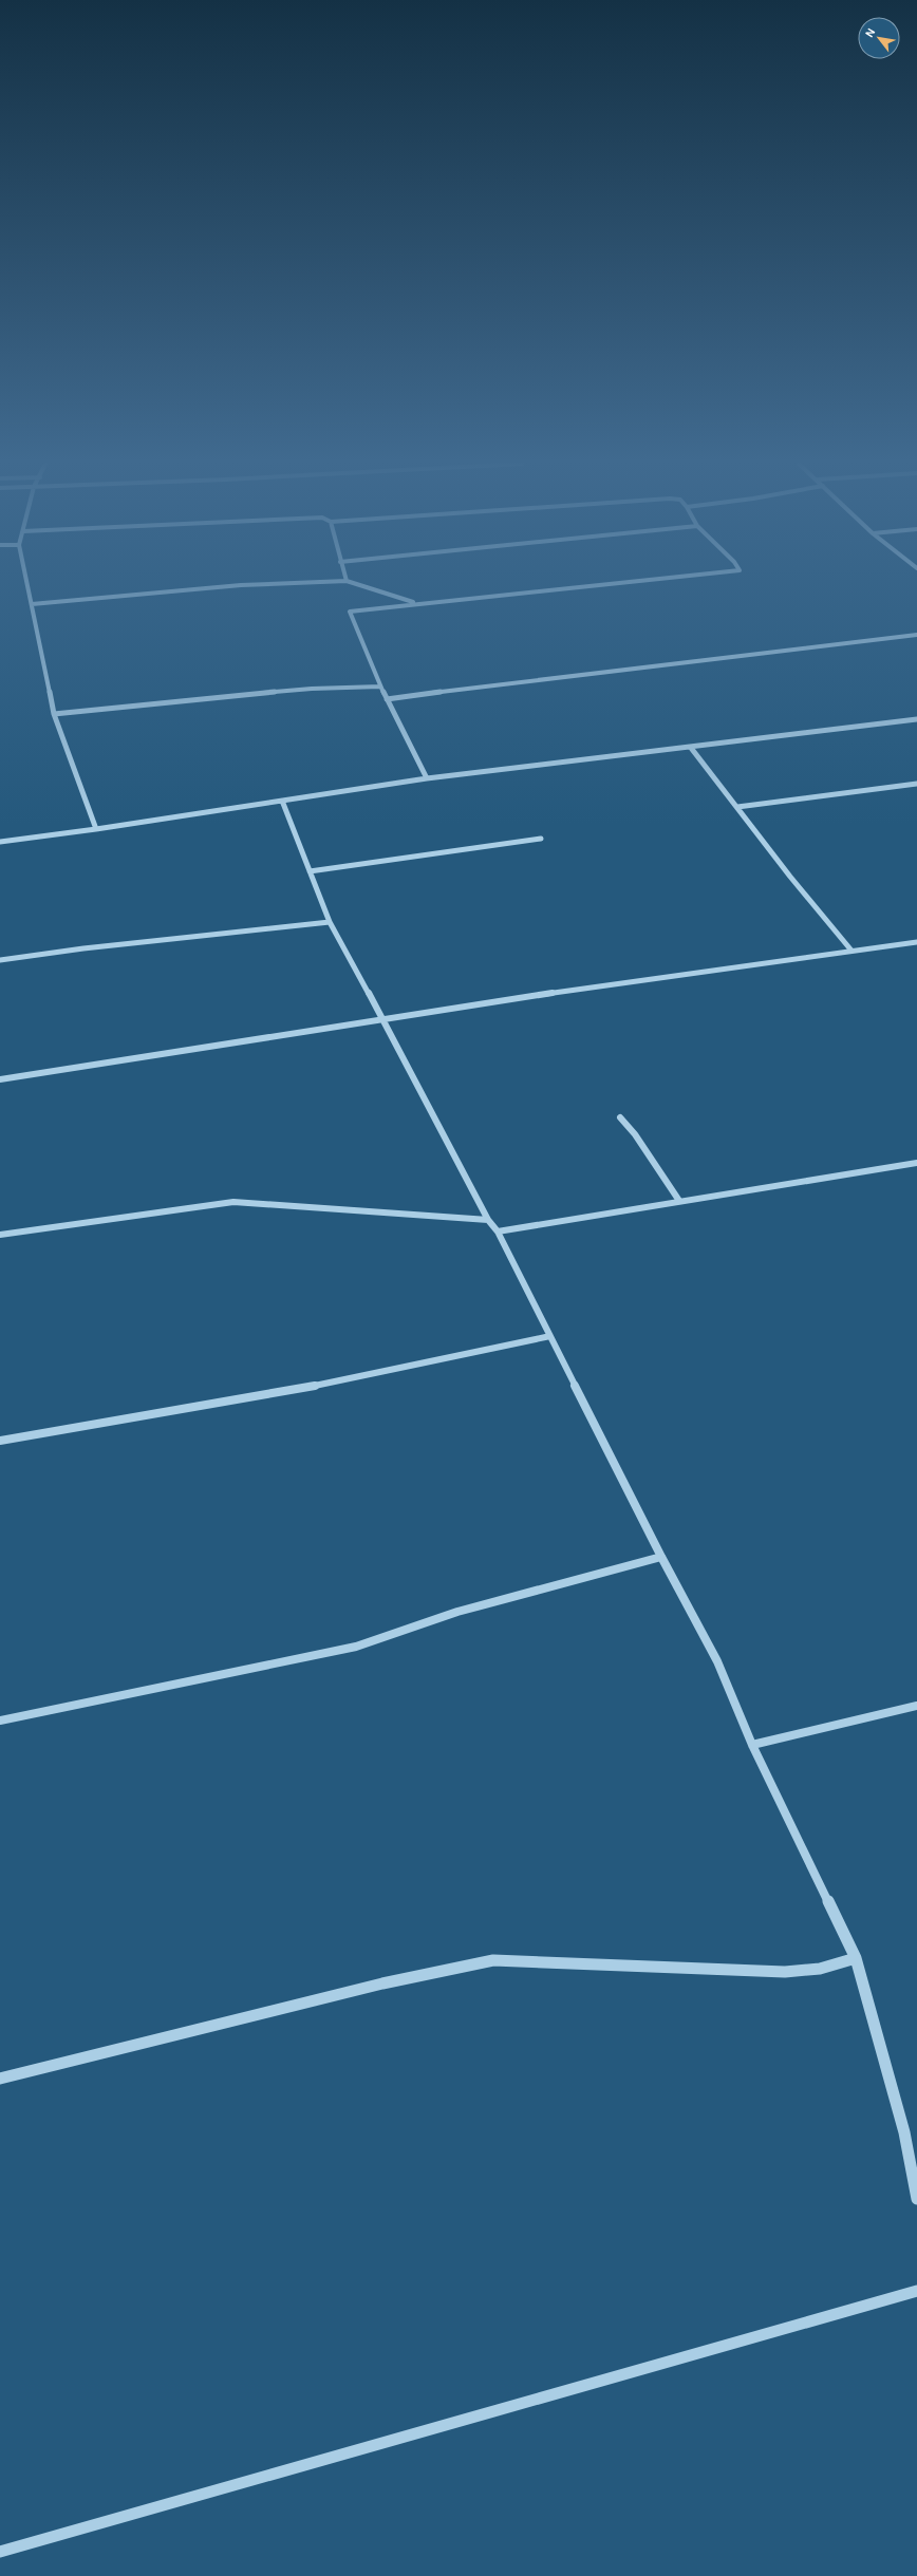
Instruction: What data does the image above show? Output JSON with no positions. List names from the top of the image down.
{
  "north": "top left"
}
